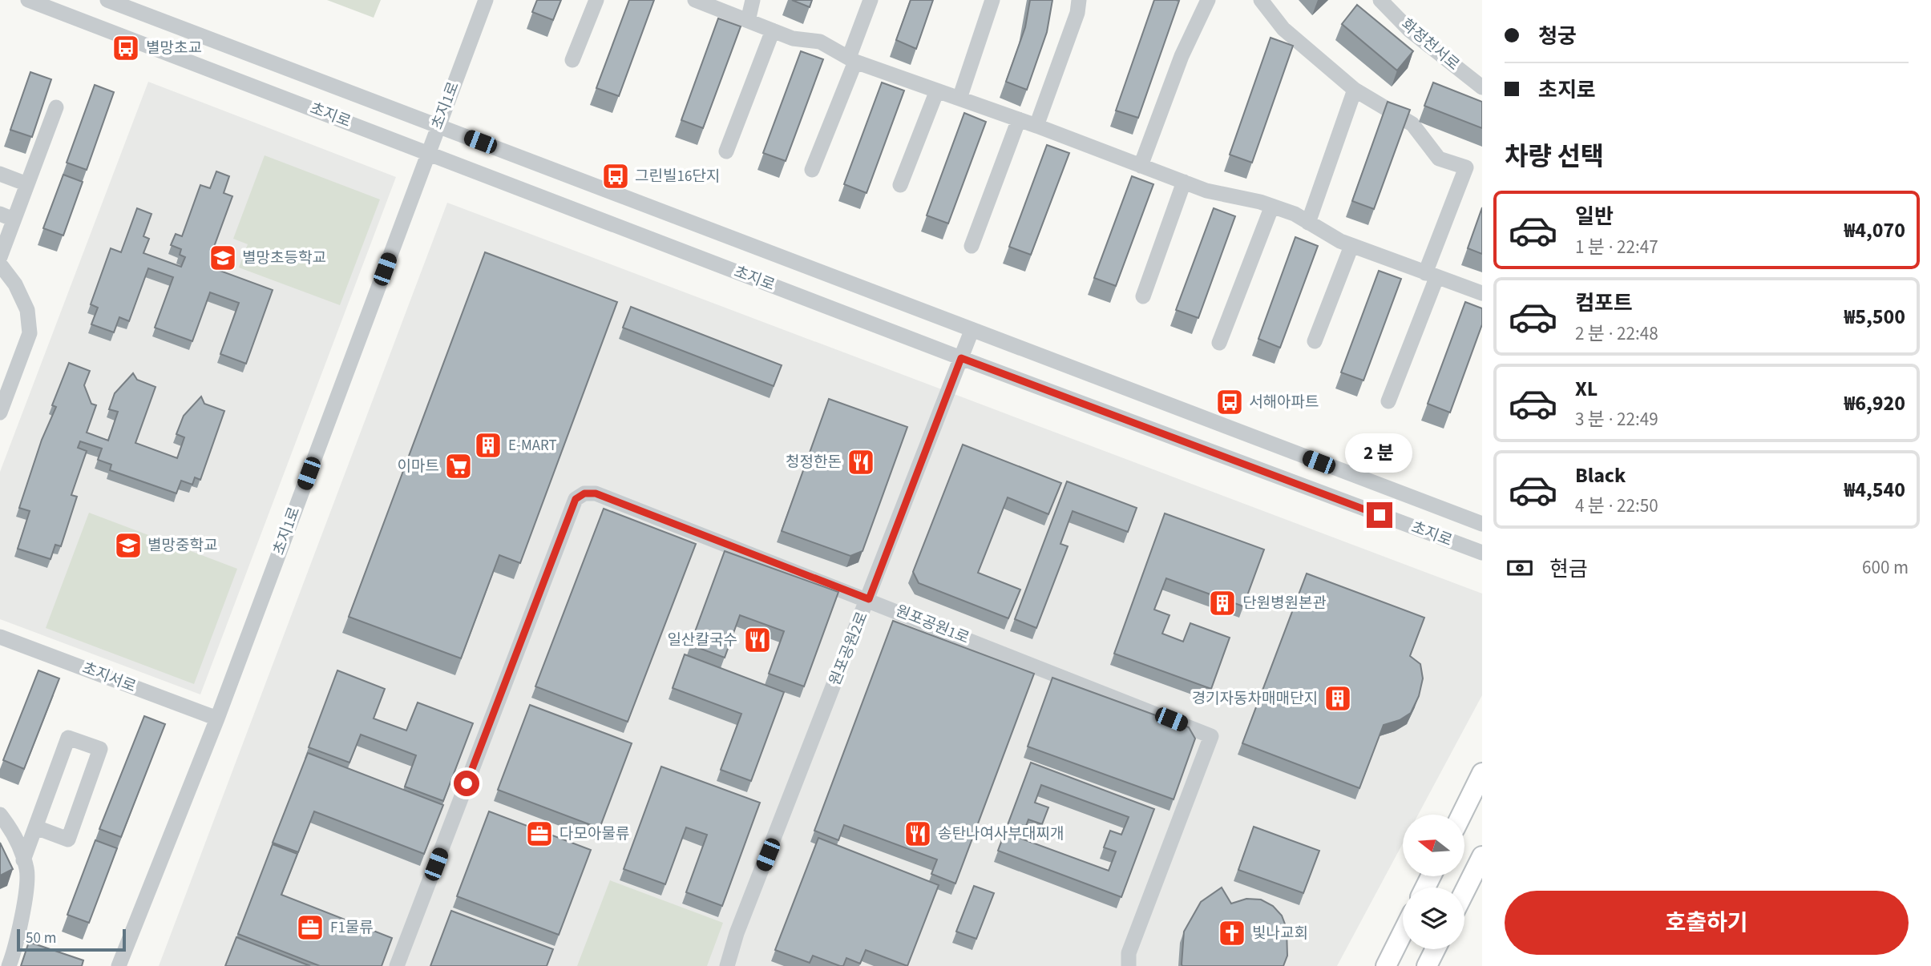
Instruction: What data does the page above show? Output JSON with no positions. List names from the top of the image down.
{
  "streets": {
    "street": [
      "화정천서로",
      "초지1로",
      "초지로",
      "원포공원1로",
      "원포공원2로",
      "초지서로"
    ]
  },
  "crossings": [
    ["초지1로", "초지로"],
    ["초지1로", "초지서로"],
    ["초지로", "원포공원2로"],
    ["원포공원1로", "원포공원2로"]
  ],
  "places": {
    "bus stop": ["별망초교", "그린빌16단지", "서해아파트"],
    "school or university": ["별망초등학교", "별망중학교"],
    "building": ["E-MART", "단원병원본관", "경기자동차매매단지"],
    "restaurant": ["청정한돈", "일산칼국수", "송탄나여사부대찌개"],
    "supermarket": ["이마트"],
    "office": ["다모아물류", "F1물류"],
    "church": ["빛나교회"]
  },
  "scale_bar": "50 m",
  "north": "left",
  "page": {
    "banner": ["청궁", "초지로"],
    "heading": "차량 선택",
    "list": [
      {
        "name": "일반",
        "note": "1 분 · 22:47",
        "value": "₩4,070"
      },
      {
        "name": "컴포트",
        "note": "2 분 · 22:48",
        "value": "₩5,500"
      },
      {
        "name": "XL",
        "note": "3 분 · 22:49",
        "value": "₩6,920"
      },
      {
        "name": "Black",
        "note": "4 분 · 22:50",
        "value": "₩4,540"
      }
    ],
    "bubble": "2 분",
    "pay": ["현금", "600 m"],
    "buttons": "호출하기",
    "scale": "50 m"
  }
}
